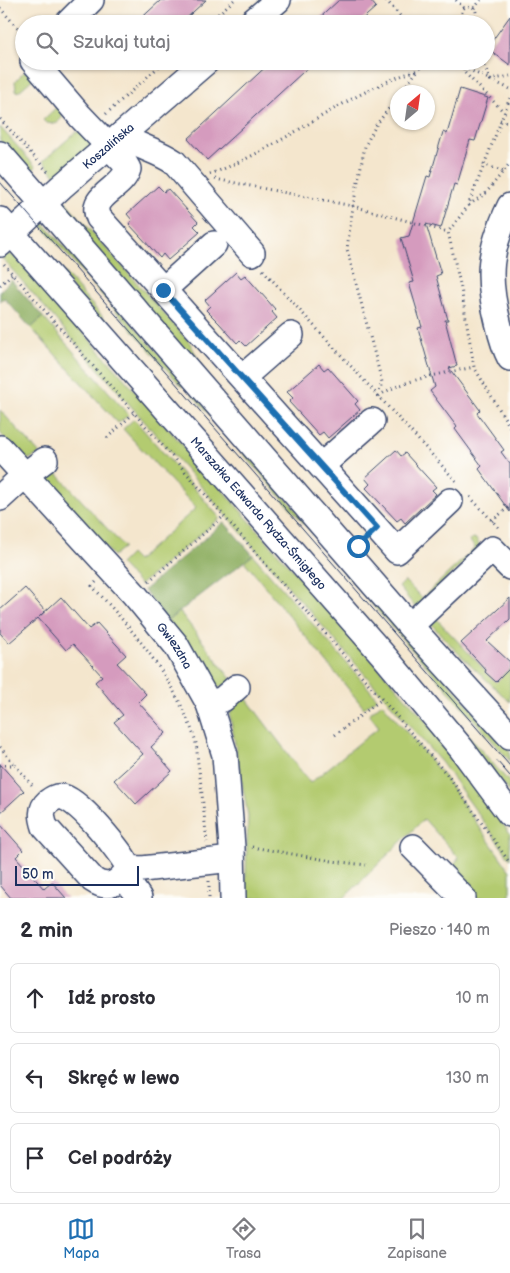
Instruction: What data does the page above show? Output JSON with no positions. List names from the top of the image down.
{
  "streets": {
    "street": ["Koszalińska", "Marszałka Edwarda Rydza-Śmigłego", "Gwiezdna"]
  },
  "crossings": [
    ["Koszalińska", "Marszałka Edwarda Rydza-Śmigłego"]
  ],
  "scale_bar": "50 m",
  "north": "top right",
  "page": {
    "search": "Szukaj tutaj",
    "scale": "50 m",
    "heading": ["2 min", "Pieszo · 140 m"],
    "list": [
      ["Idź prosto", "10 m"],
      ["Skręć w lewo", "130 m"],
      "Cel podróży"
    ],
    "nav": ["Mapa", "Trasa", "Zapisane"]
  }
}
